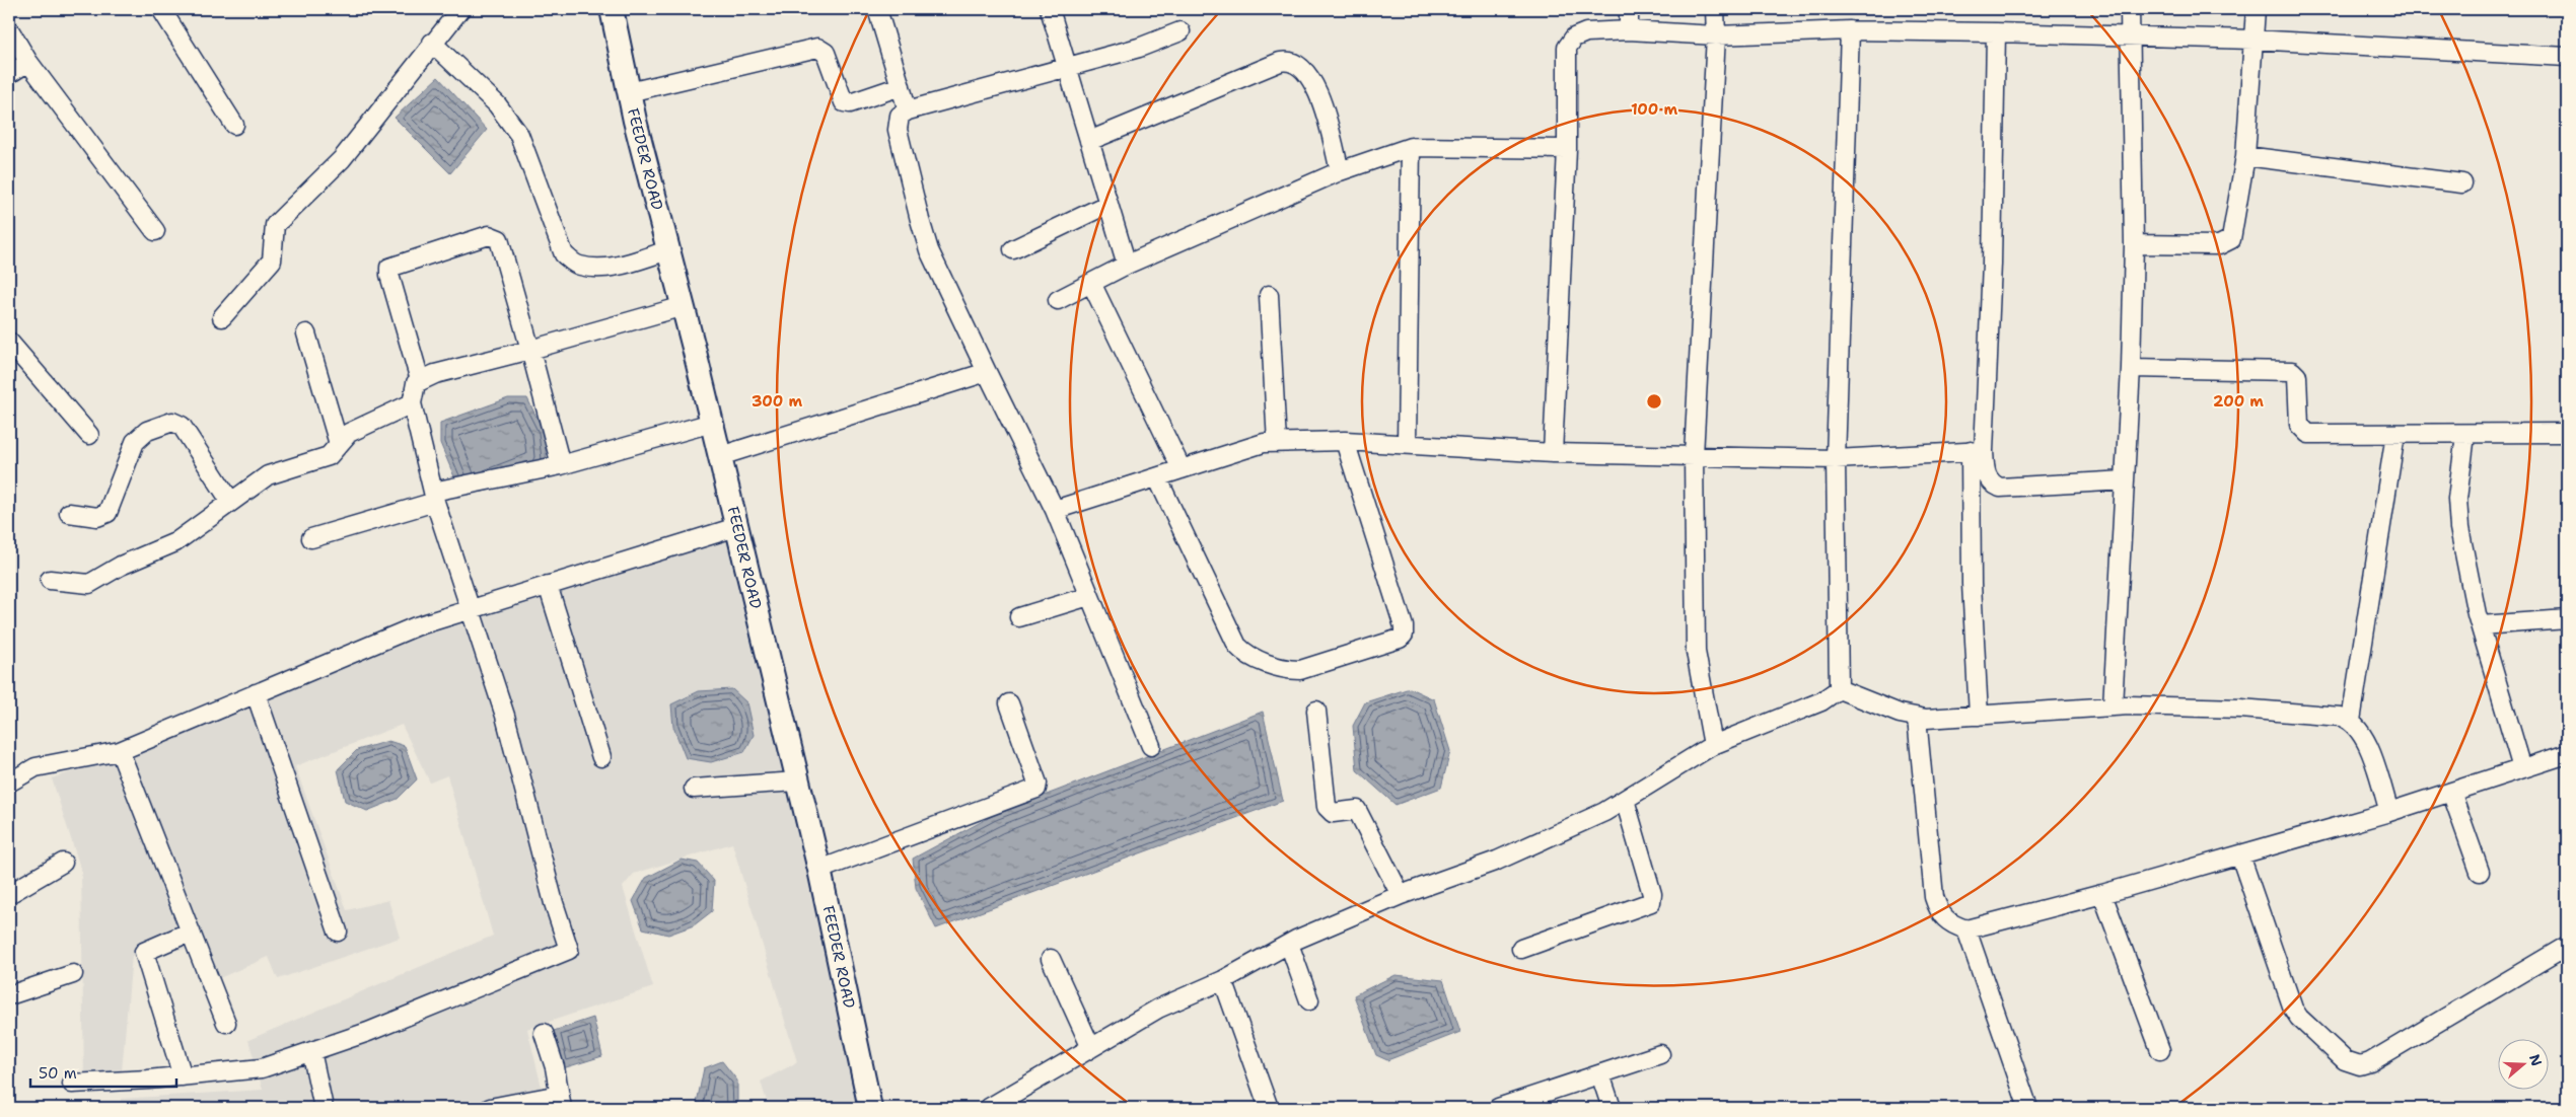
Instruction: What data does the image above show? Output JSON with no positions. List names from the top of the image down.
{
  "streets": {
    "street": ["FEEDER ROAD"]
  },
  "scale_bar": "50 m",
  "north": "right",
  "rings": ["100 m", "200 m", "300 m"]
}
